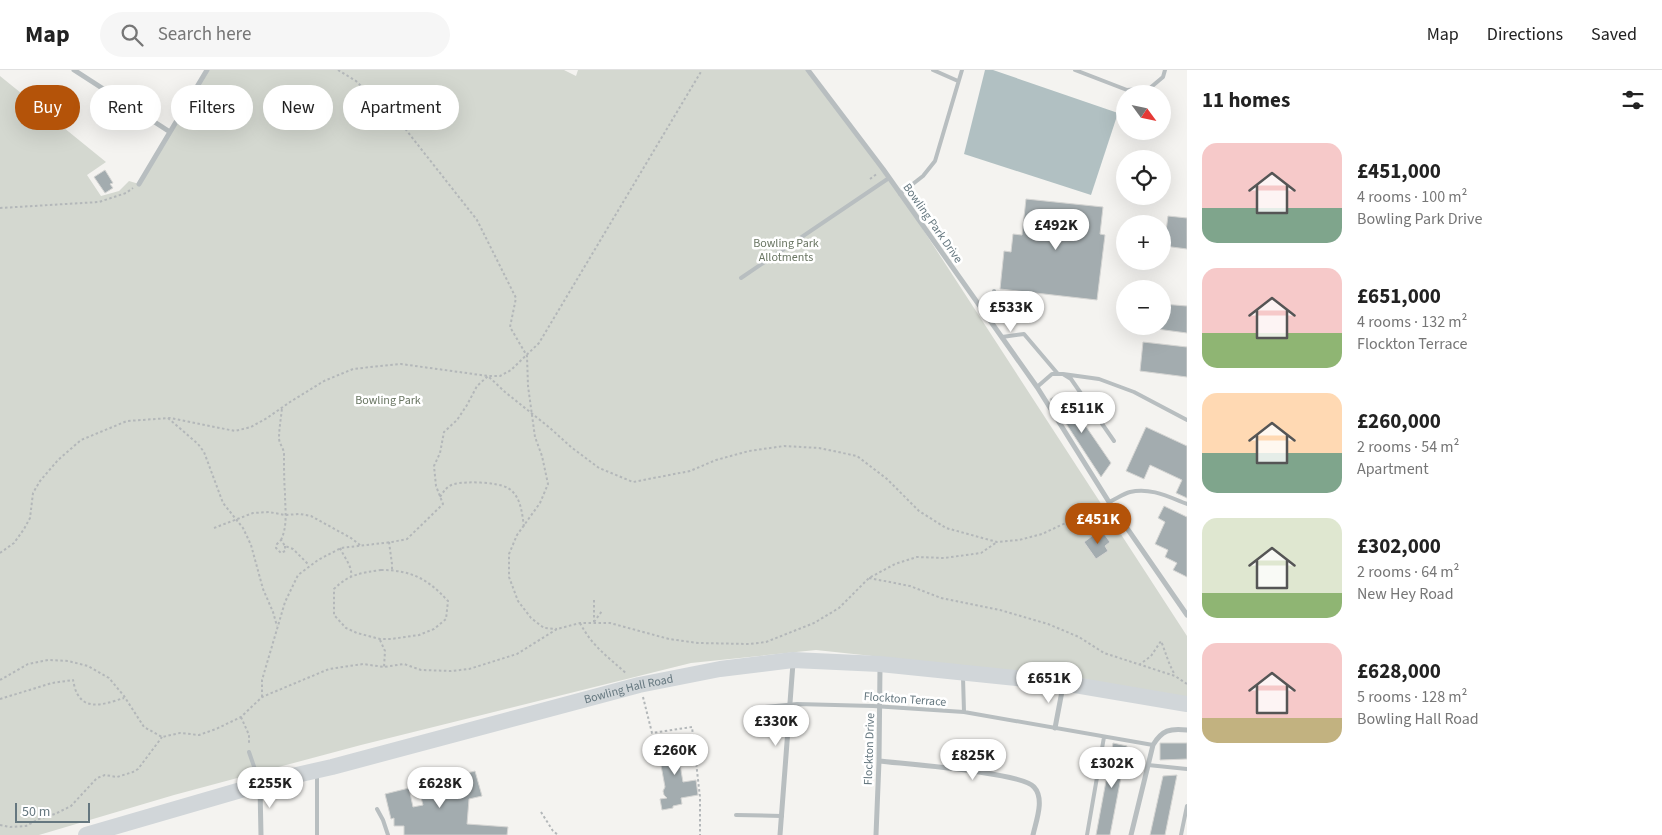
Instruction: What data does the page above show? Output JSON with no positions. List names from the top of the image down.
{
  "streets": {
    "street": ["Bowling Park Drive", "Bowling Hall Road", "Flockton Drive"],
    "lane": ["Flockton Terrace"]
  },
  "crossings": [
    ["Bowling Hall Road", "Flockton Drive"],
    ["Flockton Terrace", "Flockton Drive"]
  ],
  "parks": ["Bowling Park Allotments", "Bowling Park"],
  "scale_bar": "50 m",
  "north": "bottom right",
  "page": {
    "header": "Map",
    "search": "Search here",
    "nav": ["Map", "Directions", "Saved"],
    "heading": "11 homes",
    "map_buttons": ["+", "−"],
    "chip": [
      "Buy",
      "Rent",
      "Filters",
      "New",
      "Apartment"
    ],
    "list": [
      {
        "name": "£451,000",
        "note": "4 rooms · 100 m² · Bowling Park Drive"
      },
      {
        "name": "£651,000",
        "note": "4 rooms · 132 m² · Flockton Terrace"
      },
      {
        "name": "£260,000",
        "note": "2 rooms · 54 m² · Apartment"
      },
      {
        "name": "£302,000",
        "note": "2 rooms · 64 m² · New Hey Road"
      },
      {
        "name": "£628,000",
        "note": "5 rooms · 128 m² · Bowling Hall Road"
      }
    ],
    "price": [
      "£492K",
      "£533K",
      "£511K",
      "£451K",
      "£651K",
      "£330K",
      "£260K",
      "£825K",
      "£302K",
      "£255K",
      "£628K"
    ],
    "scale": "50 m"
  }
}
